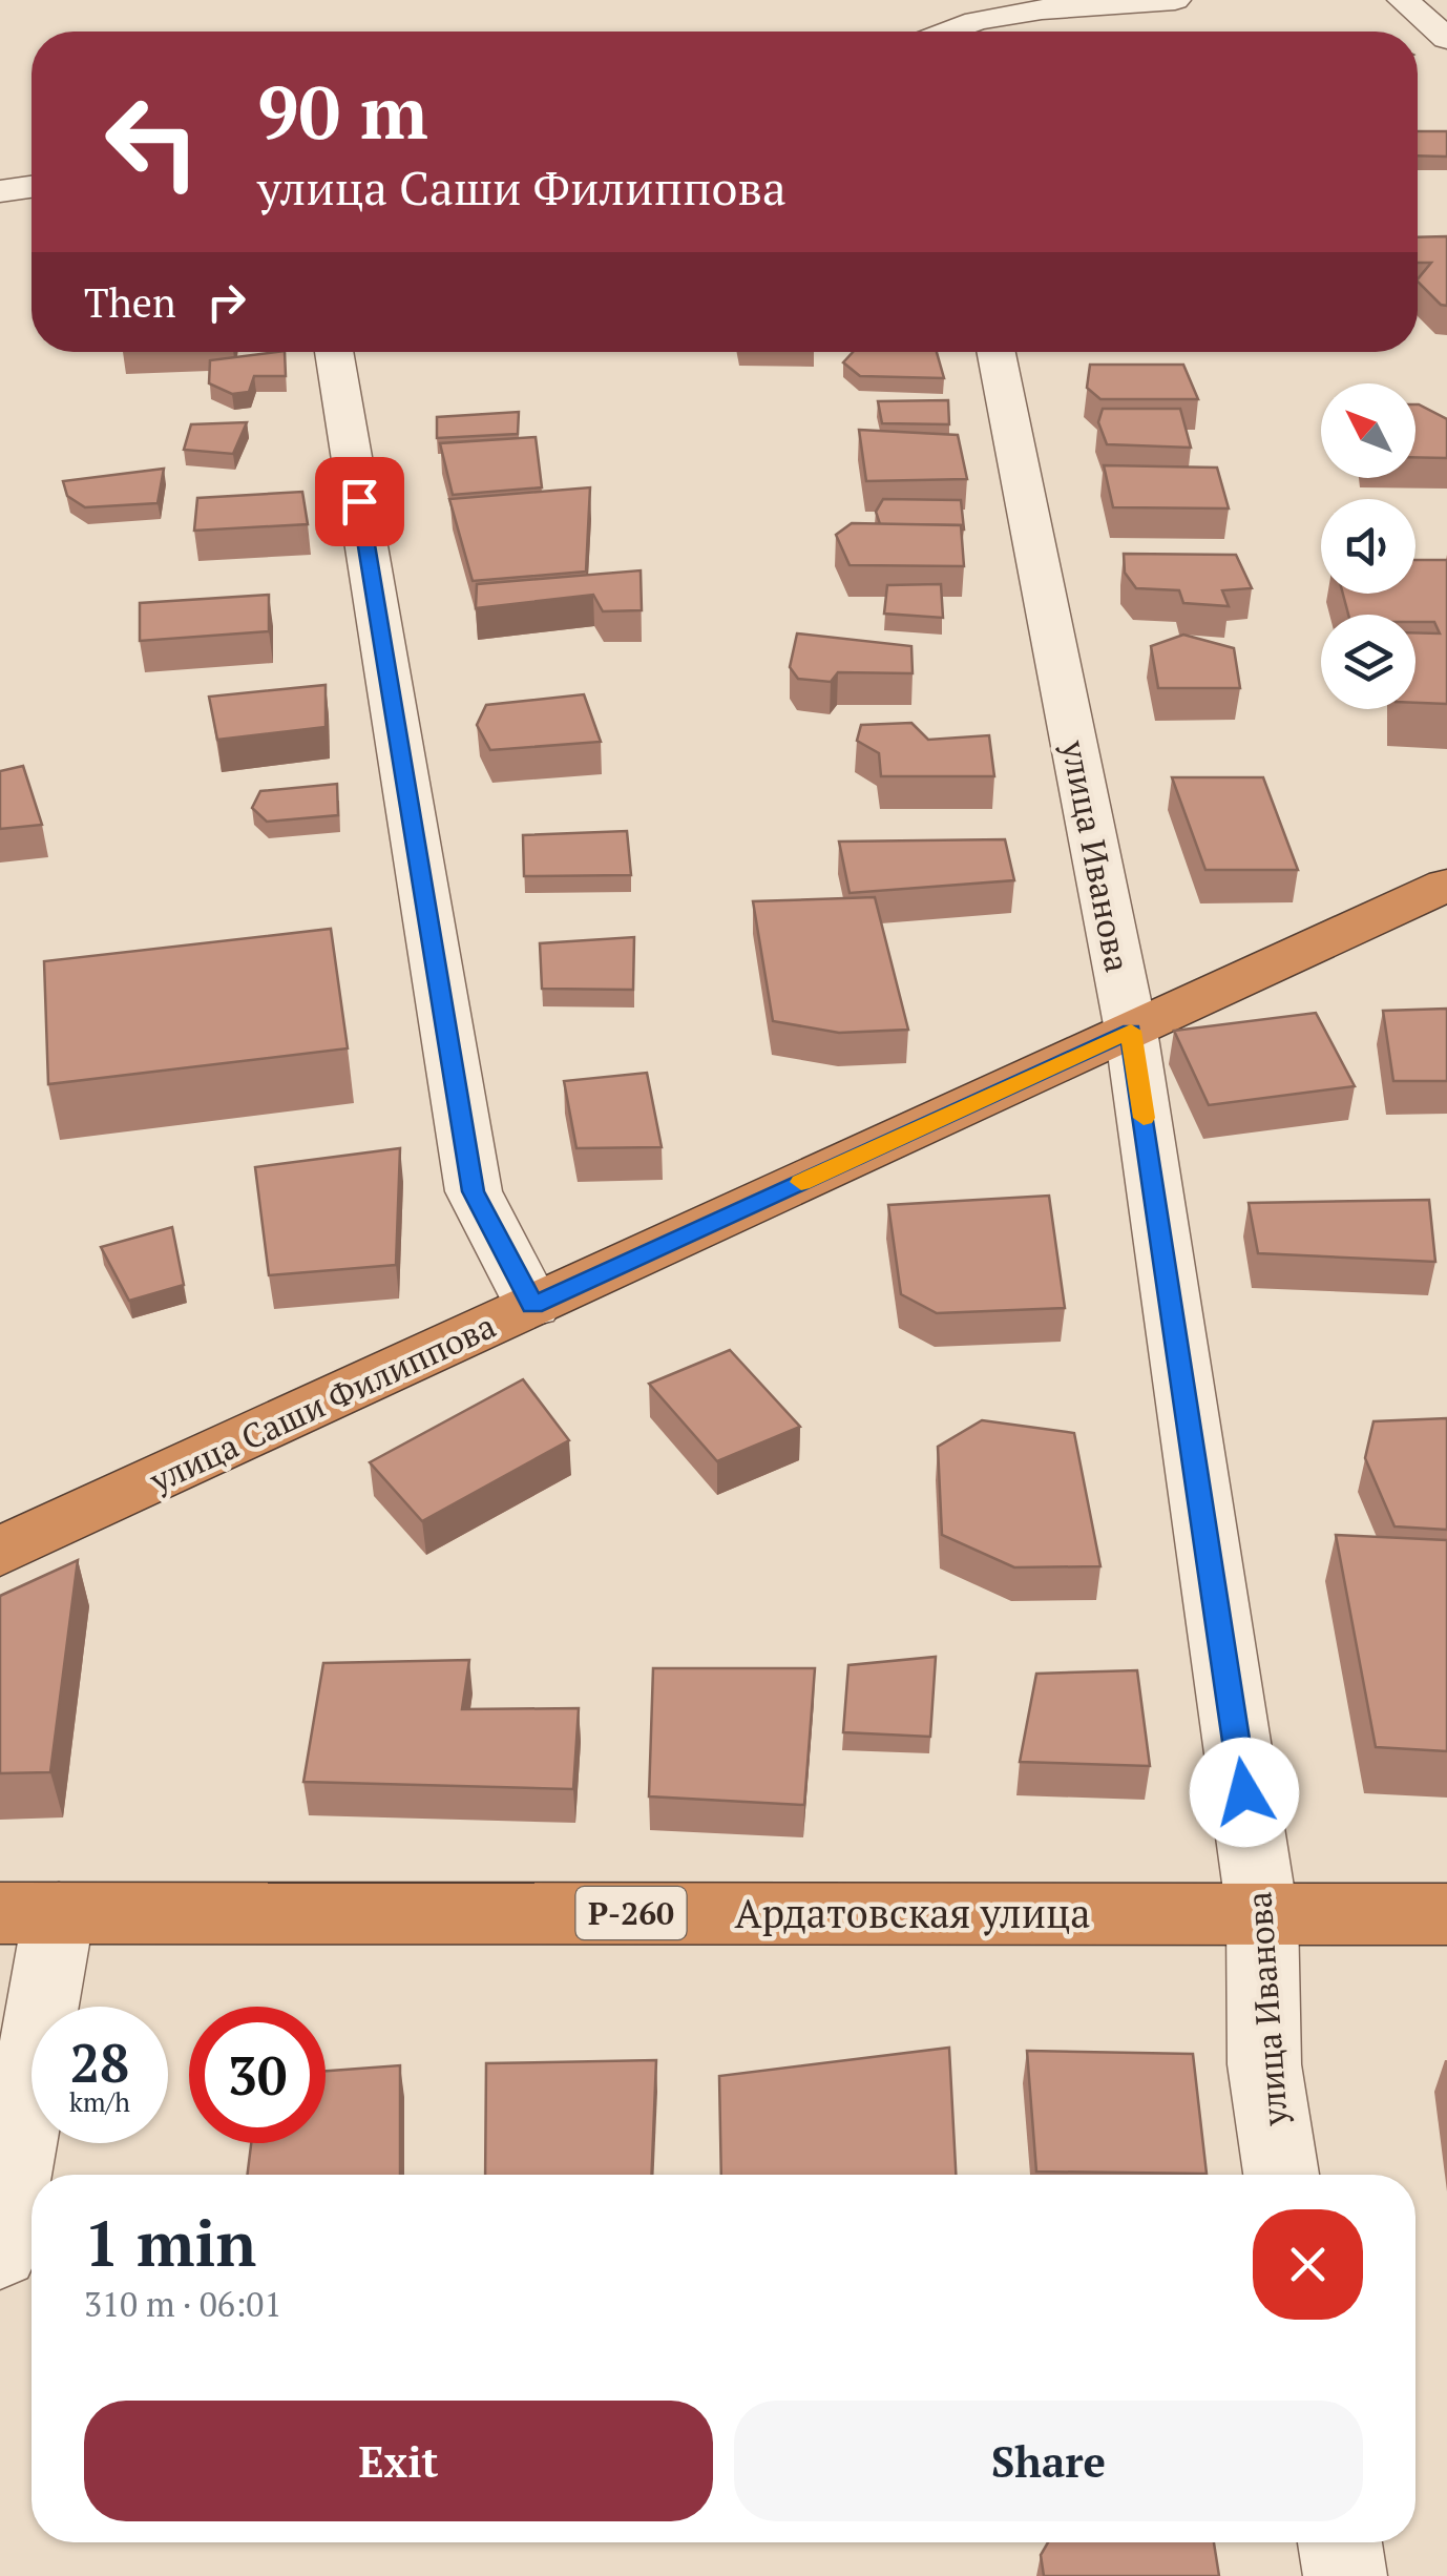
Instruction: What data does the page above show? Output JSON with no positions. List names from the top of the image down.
{
  "streets": {
    "highway": ["улица Саши Филиппова", "Р-260", "Ардатовская улица"],
    "street": ["улица Иванова"]
  },
  "crossings": [
    ["улица Иванова", "улица Саши Филиппова"],
    ["улица Иванова", "Ардатовская улица"]
  ],
  "north": "top left",
  "page": {
    "turn": ["90 m", "улица Саши Филиппова"],
    "then": "Then",
    "speed": "28 km/h",
    "limit": "30",
    "heading": ["1 min", "310 m · 06:01"],
    "buttons": ["Exit", "Share"]
  }
}
